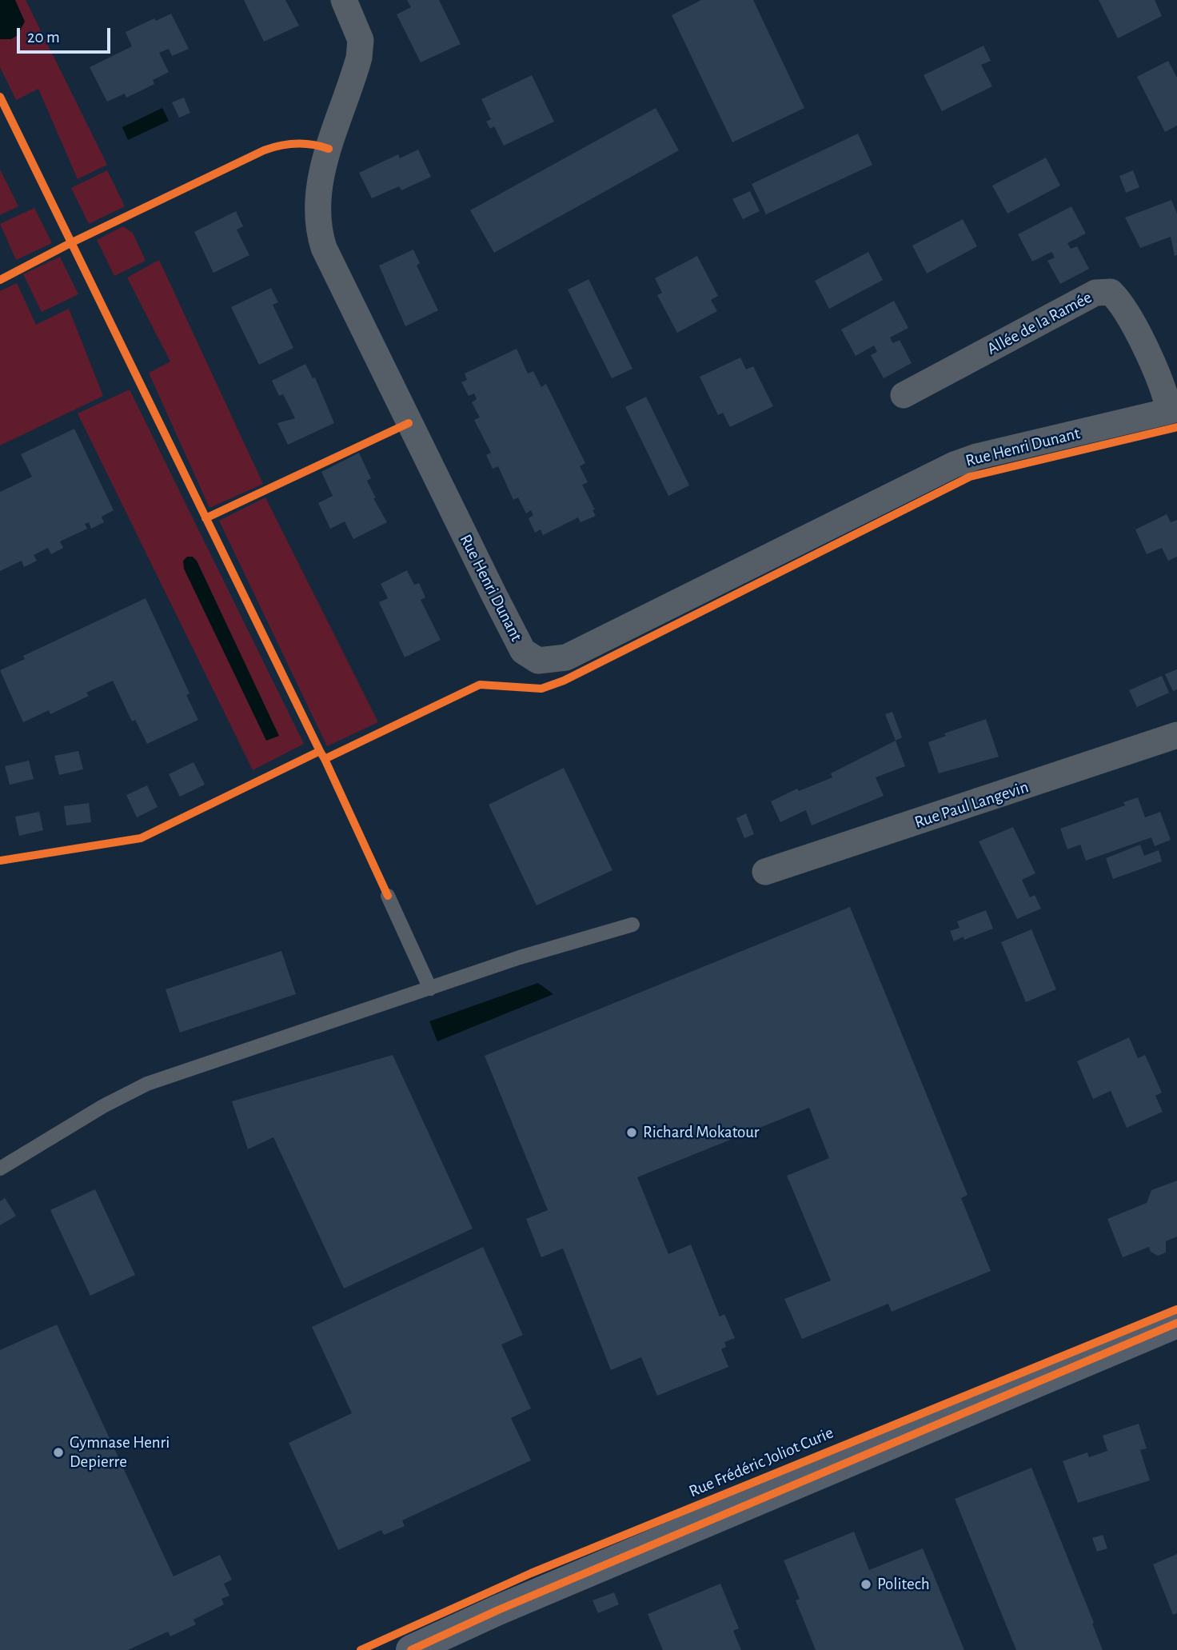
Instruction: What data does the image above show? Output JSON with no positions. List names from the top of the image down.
{
  "streets": {
    "street": ["Allée de la Ramée", "Rue Henri Dunant", "Rue Paul Langevin"],
    "cycle path": ["Rue Frédéric Joliot Curie"]
  },
  "crossings": [
    ["Allée de la Ramée", "Rue Henri Dunant"]
  ],
  "places": ["Richard Mokatour", "Gymnase Henri Depierre", "Politech"],
  "scale_bar": "20 m"
}
